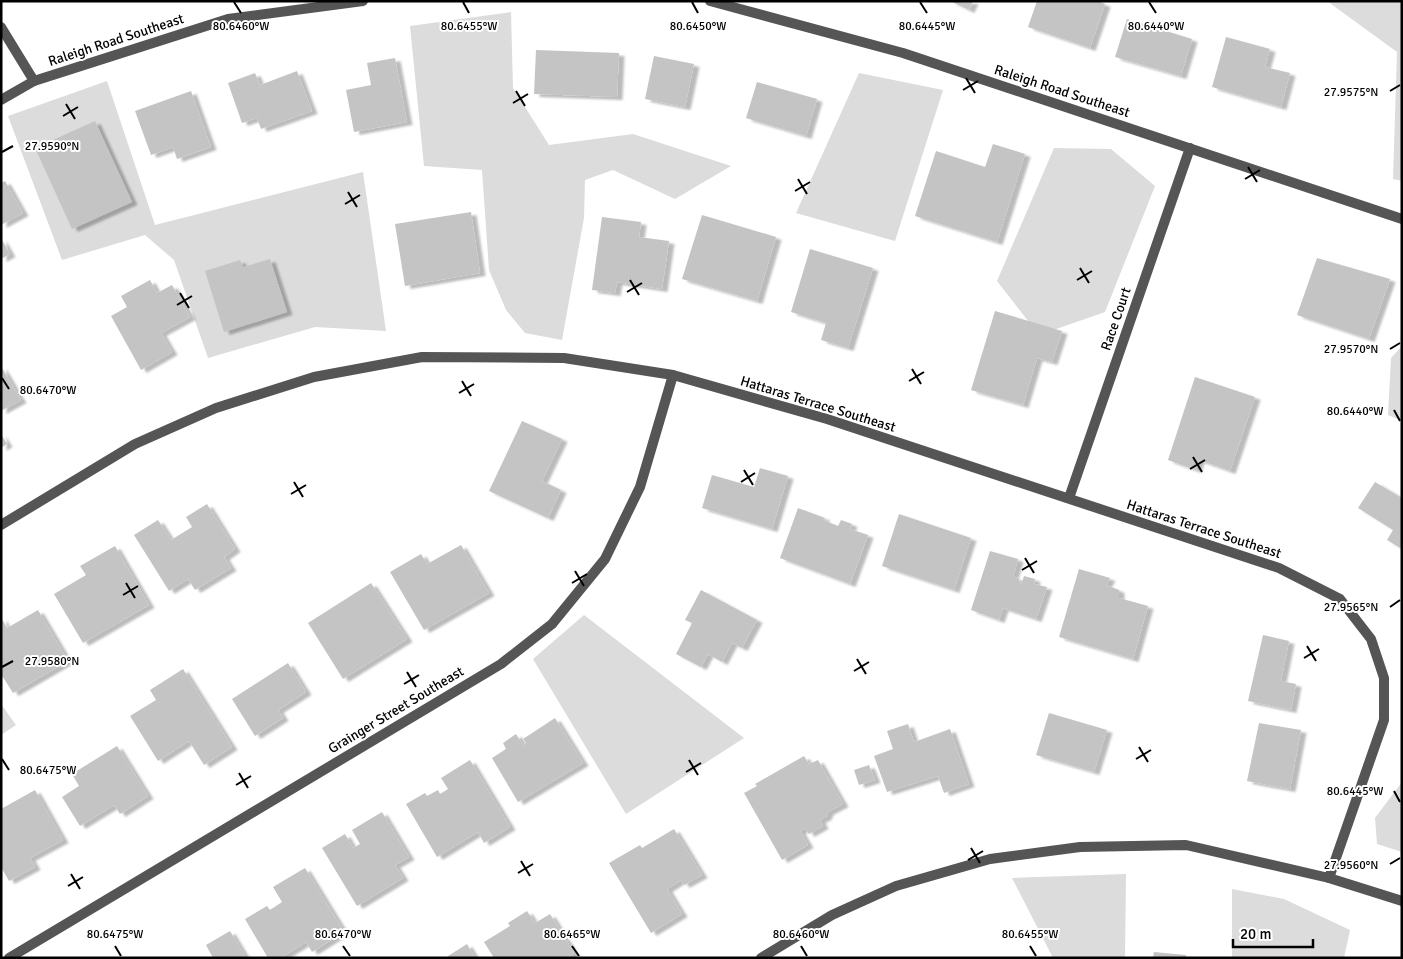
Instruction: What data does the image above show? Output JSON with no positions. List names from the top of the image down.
{
  "streets": {
    "street": [
      "Raleigh Road Southeast",
      "Race Court",
      "Hattaras Terrace Southeast",
      "Grainger Street Southeast"
    ]
  },
  "crossings": [
    ["Raleigh Road Southeast", "Race Court"],
    ["Race Court", "Hattaras Terrace Southeast"],
    ["Hattaras Terrace Southeast", "Grainger Street Southeast"]
  ],
  "scale_bar": "20 m",
  "coordinates": [
    "80.6440°W",
    "80.6460°W",
    "80.6455°W",
    "80.6450°W",
    "80.6445°W",
    "27.9575°N",
    "27.9590°N",
    "27.9570°N",
    "80.6470°W",
    "27.9565°N",
    "27.9580°N",
    "80.6475°W",
    "27.9560°N",
    "80.6465°W"
  ]
}
